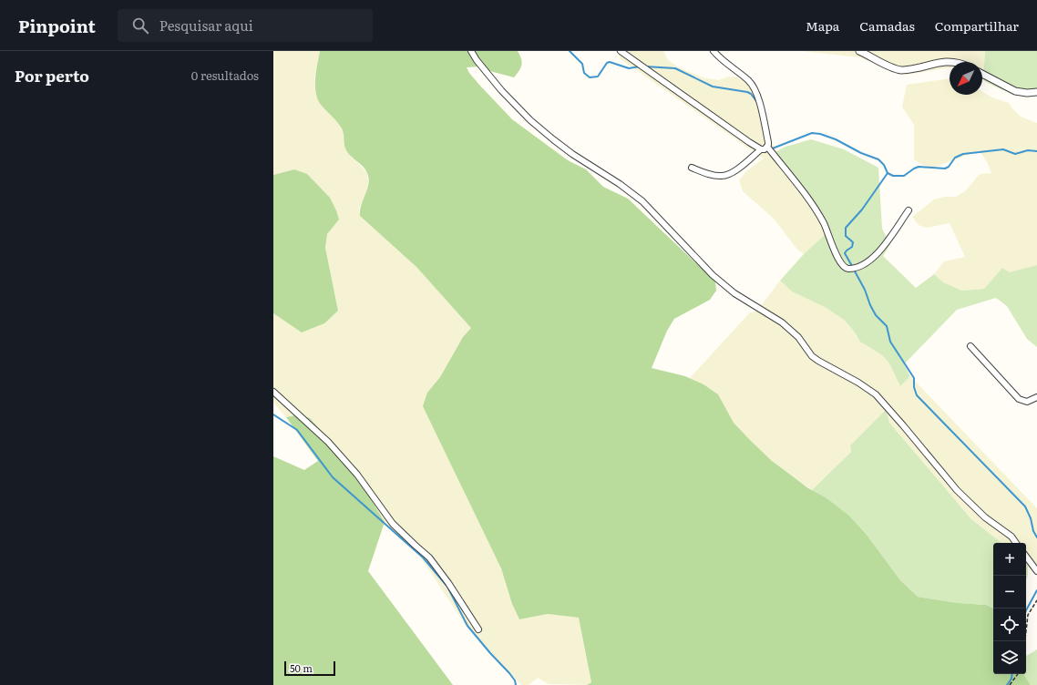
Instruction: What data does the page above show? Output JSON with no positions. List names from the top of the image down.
{
  "scale_bar": "50 m",
  "north": "bottom left",
  "page": {
    "header": "Pinpoint",
    "search": "Pesquisar aqui",
    "nav": ["Mapa", "Camadas", "Compartilhar"],
    "heading": ["Por perto", "0 resultados"],
    "map_buttons": ["+", "−"],
    "scale": "50 m"
  }
}
